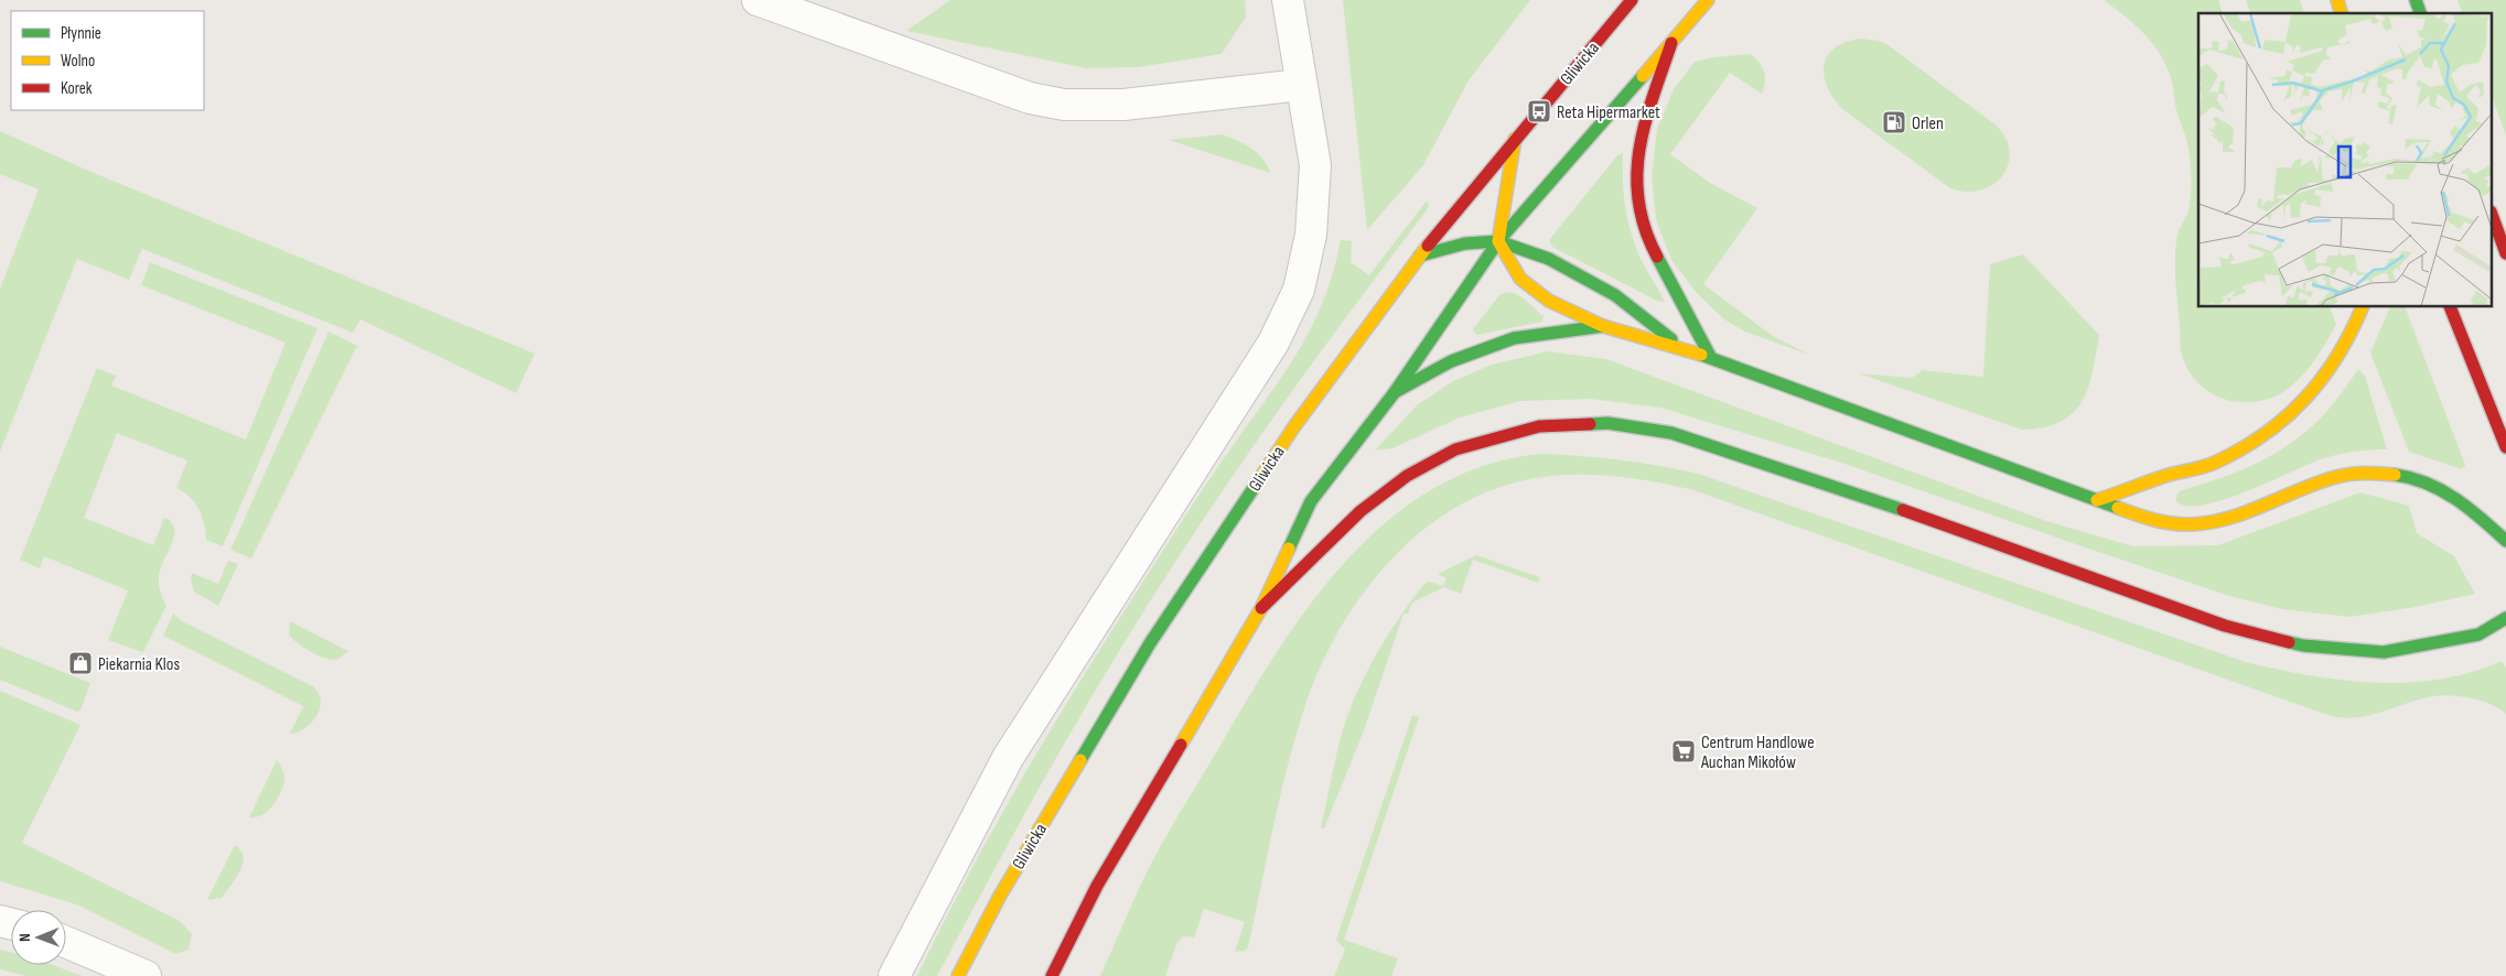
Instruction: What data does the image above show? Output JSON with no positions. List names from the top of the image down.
{
  "streets": {
    "main road": ["Gliwicka"]
  },
  "places": {
    "bus stop": ["Reta Hipermarket"],
    "fuel station": ["Orlen"],
    "shop": ["Piekarnia Klos"],
    "supermarket": ["Centrum Handlowe Auchan Mikołów"]
  },
  "legend": ["Płynnie", "Wolno", "Korek"],
  "north": "left"
}
